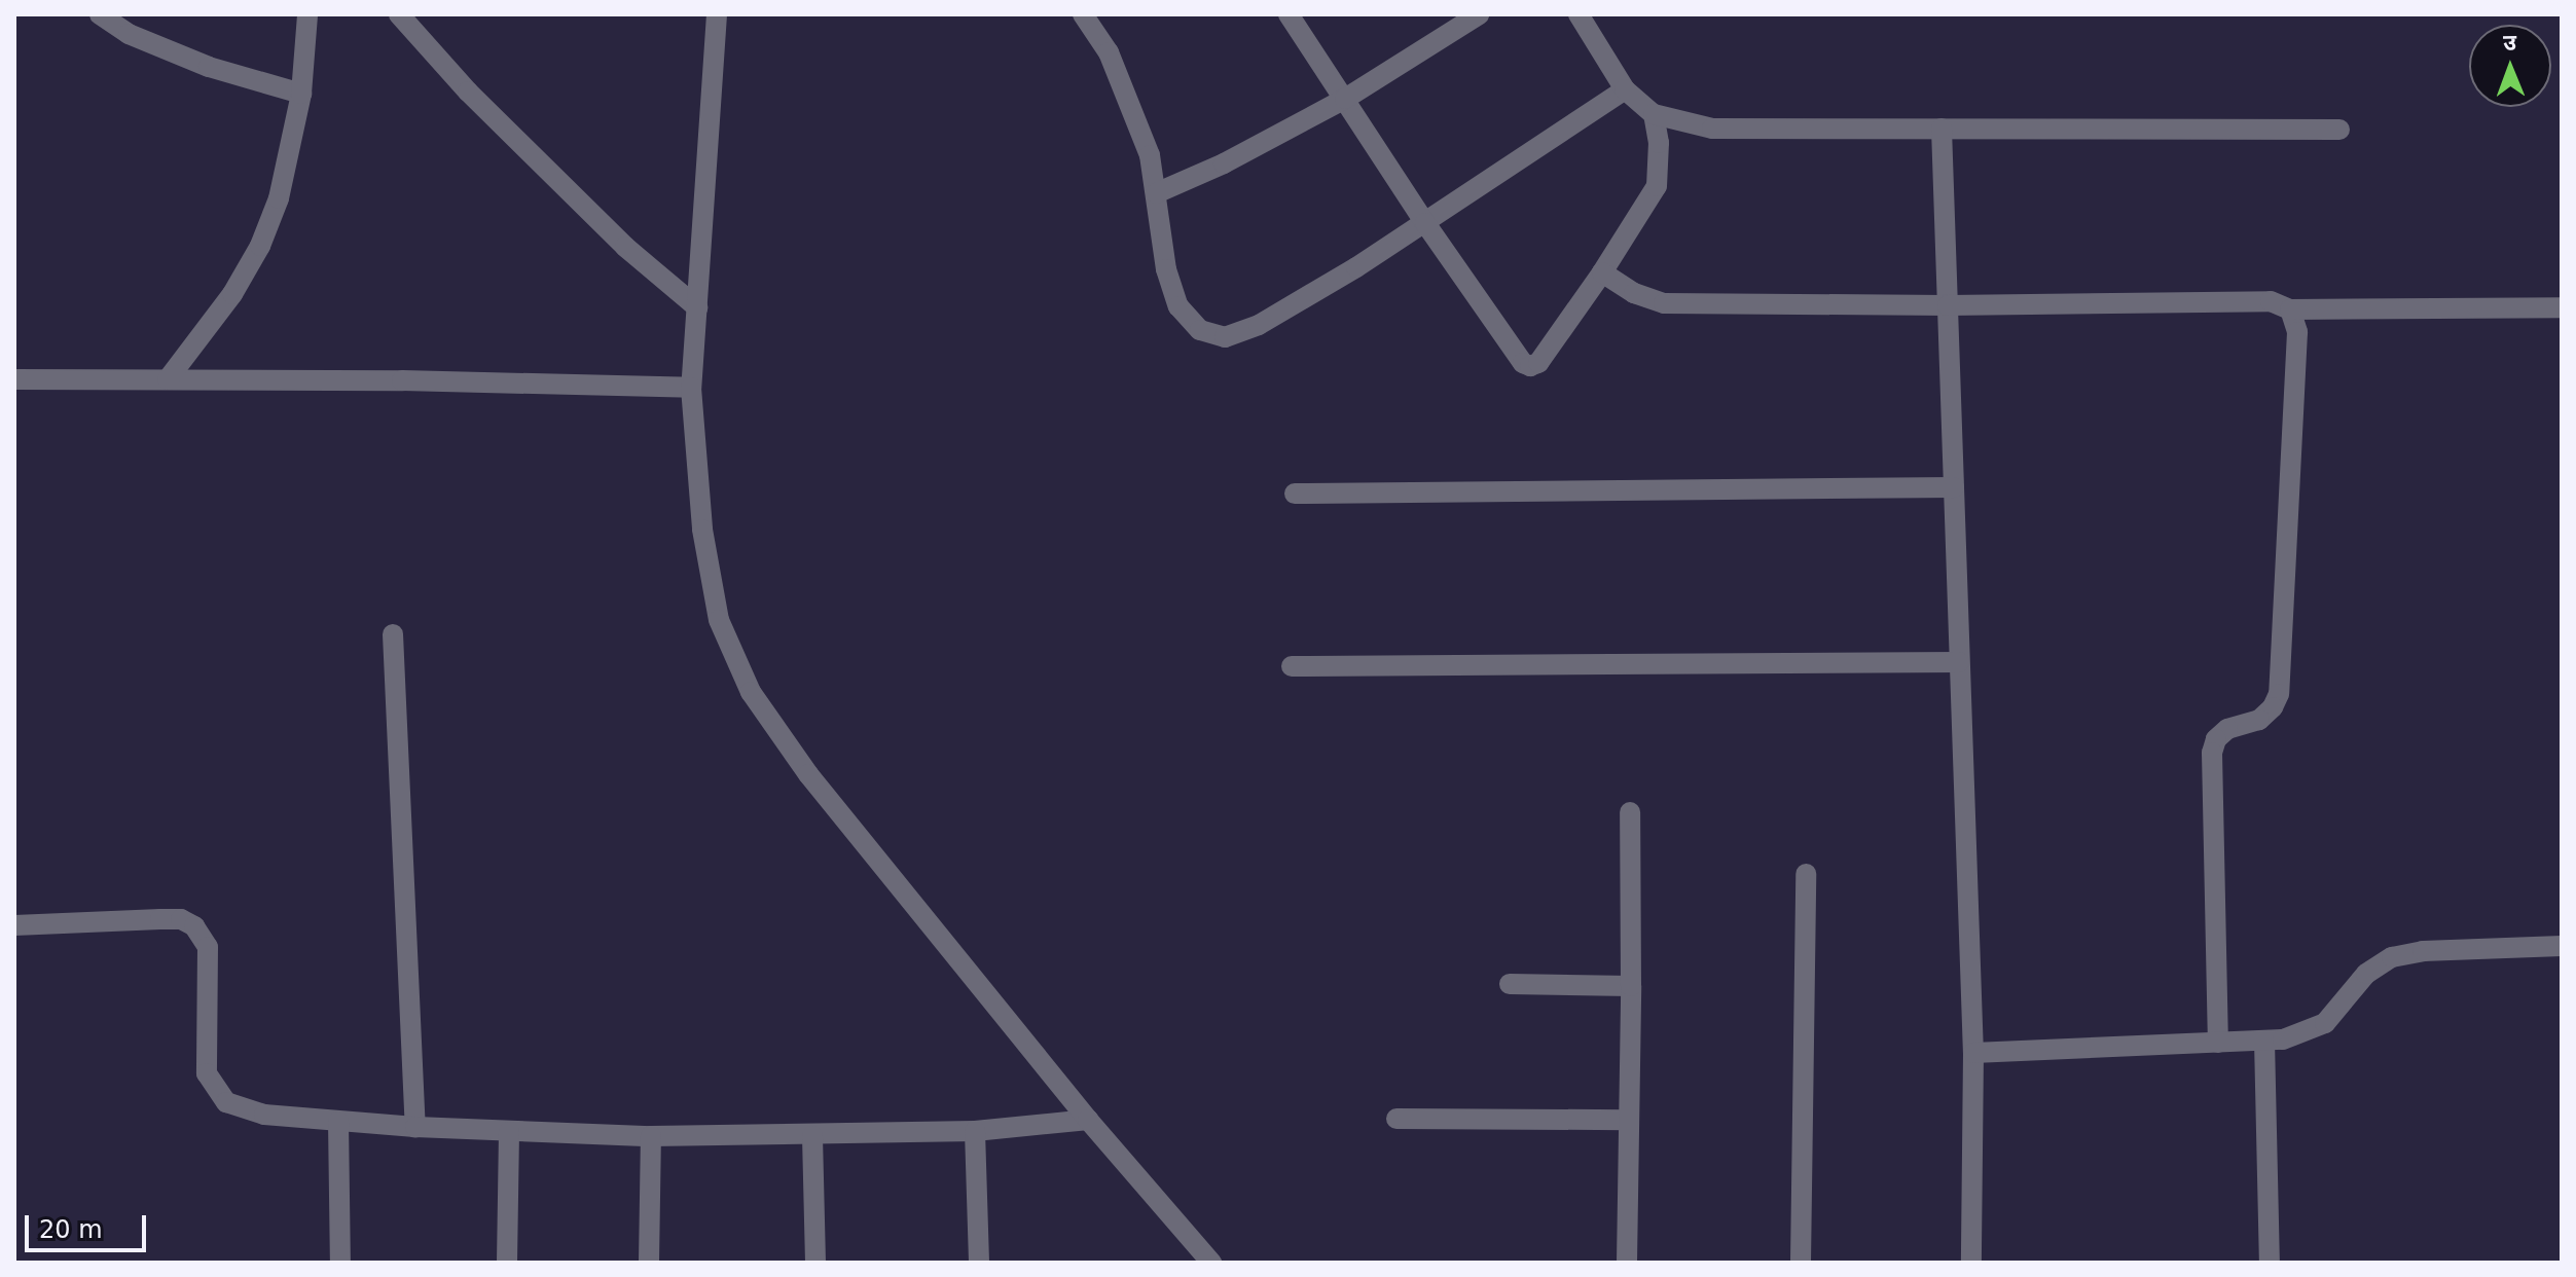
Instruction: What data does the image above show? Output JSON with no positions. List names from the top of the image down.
{
  "scale_bar": "20 m",
  "north": "top"
}
